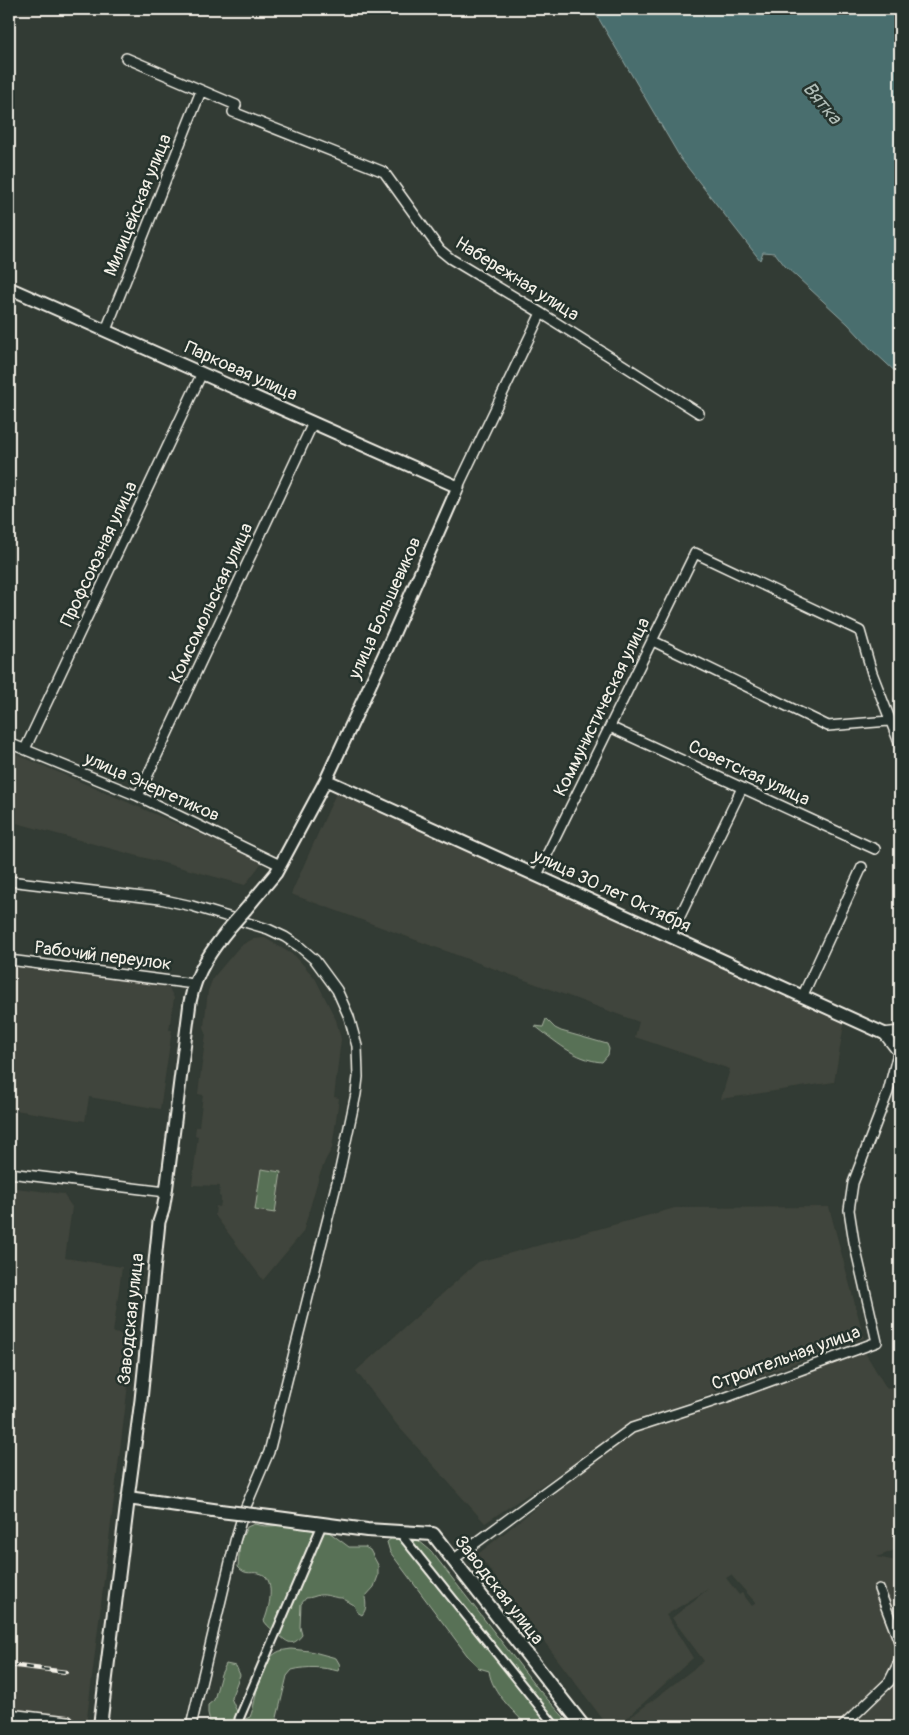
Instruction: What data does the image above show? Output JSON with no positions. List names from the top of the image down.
{
  "streets": {
    "main road": ["Заводская улица"],
    "street": [
      "Милицейская улица",
      "Набережная улица",
      "Парковая улица",
      "Профсоюзная улица",
      "Комсомольская улица",
      "улица Большевиков",
      "Коммунистическая улица",
      "Советская улица",
      "улица Энергетиков",
      "улица 30 лет Октября",
      "Рабочий переулок",
      "Строительная улица"
    ]
  },
  "crossings": [
    ["Милицейская улица", "Набережная улица"],
    ["Милицейская улица", "Парковая улица"],
    ["Набережная улица", "улица Большевиков"],
    ["Парковая улица", "Профсоюзная улица"],
    ["Парковая улица", "Комсомольская улица"],
    ["Парковая улица", "улица Большевиков"],
    ["Профсоюзная улица", "улица Энергетиков"],
    ["Комсомольская улица", "улица Энергетиков"],
    ["улица Большевиков", "улица Энергетиков"],
    ["улица Большевиков", "улица 30 лет Октября"],
    ["улица Большевиков", "Заводская улица"],
    ["Коммунистическая улица", "Советская улица"],
    ["Коммунистическая улица", "улица 30 лет Октября"],
    ["Рабочий переулок", "Заводская улица"],
    ["Заводская улица", "Строительная улица"]
  ],
  "water": ["Вятка"]
}
